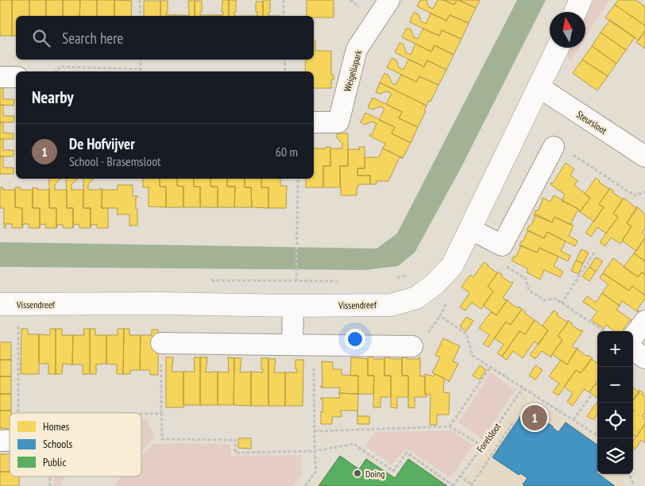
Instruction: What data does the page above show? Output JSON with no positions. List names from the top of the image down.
{
  "streets": {
    "street": ["Weigeliapark", "Steursloot", "Vissendreef"],
    "path": ["Forelsloot"]
  },
  "crossings": [
    ["Steursloot", "Vissendreef"]
  ],
  "places": ["Doing"],
  "legend": ["Homes", "Schools", "Public"],
  "north": "top",
  "page": {
    "search": "Search here",
    "heading": "Nearby",
    "list": [
      {
        "mark": "1",
        "name": "De Hofvijver",
        "note": "School · Brasemsloot",
        "value": "60 m"
      }
    ],
    "map_buttons": ["+", "−"],
    "pins": "1"
  }
}
